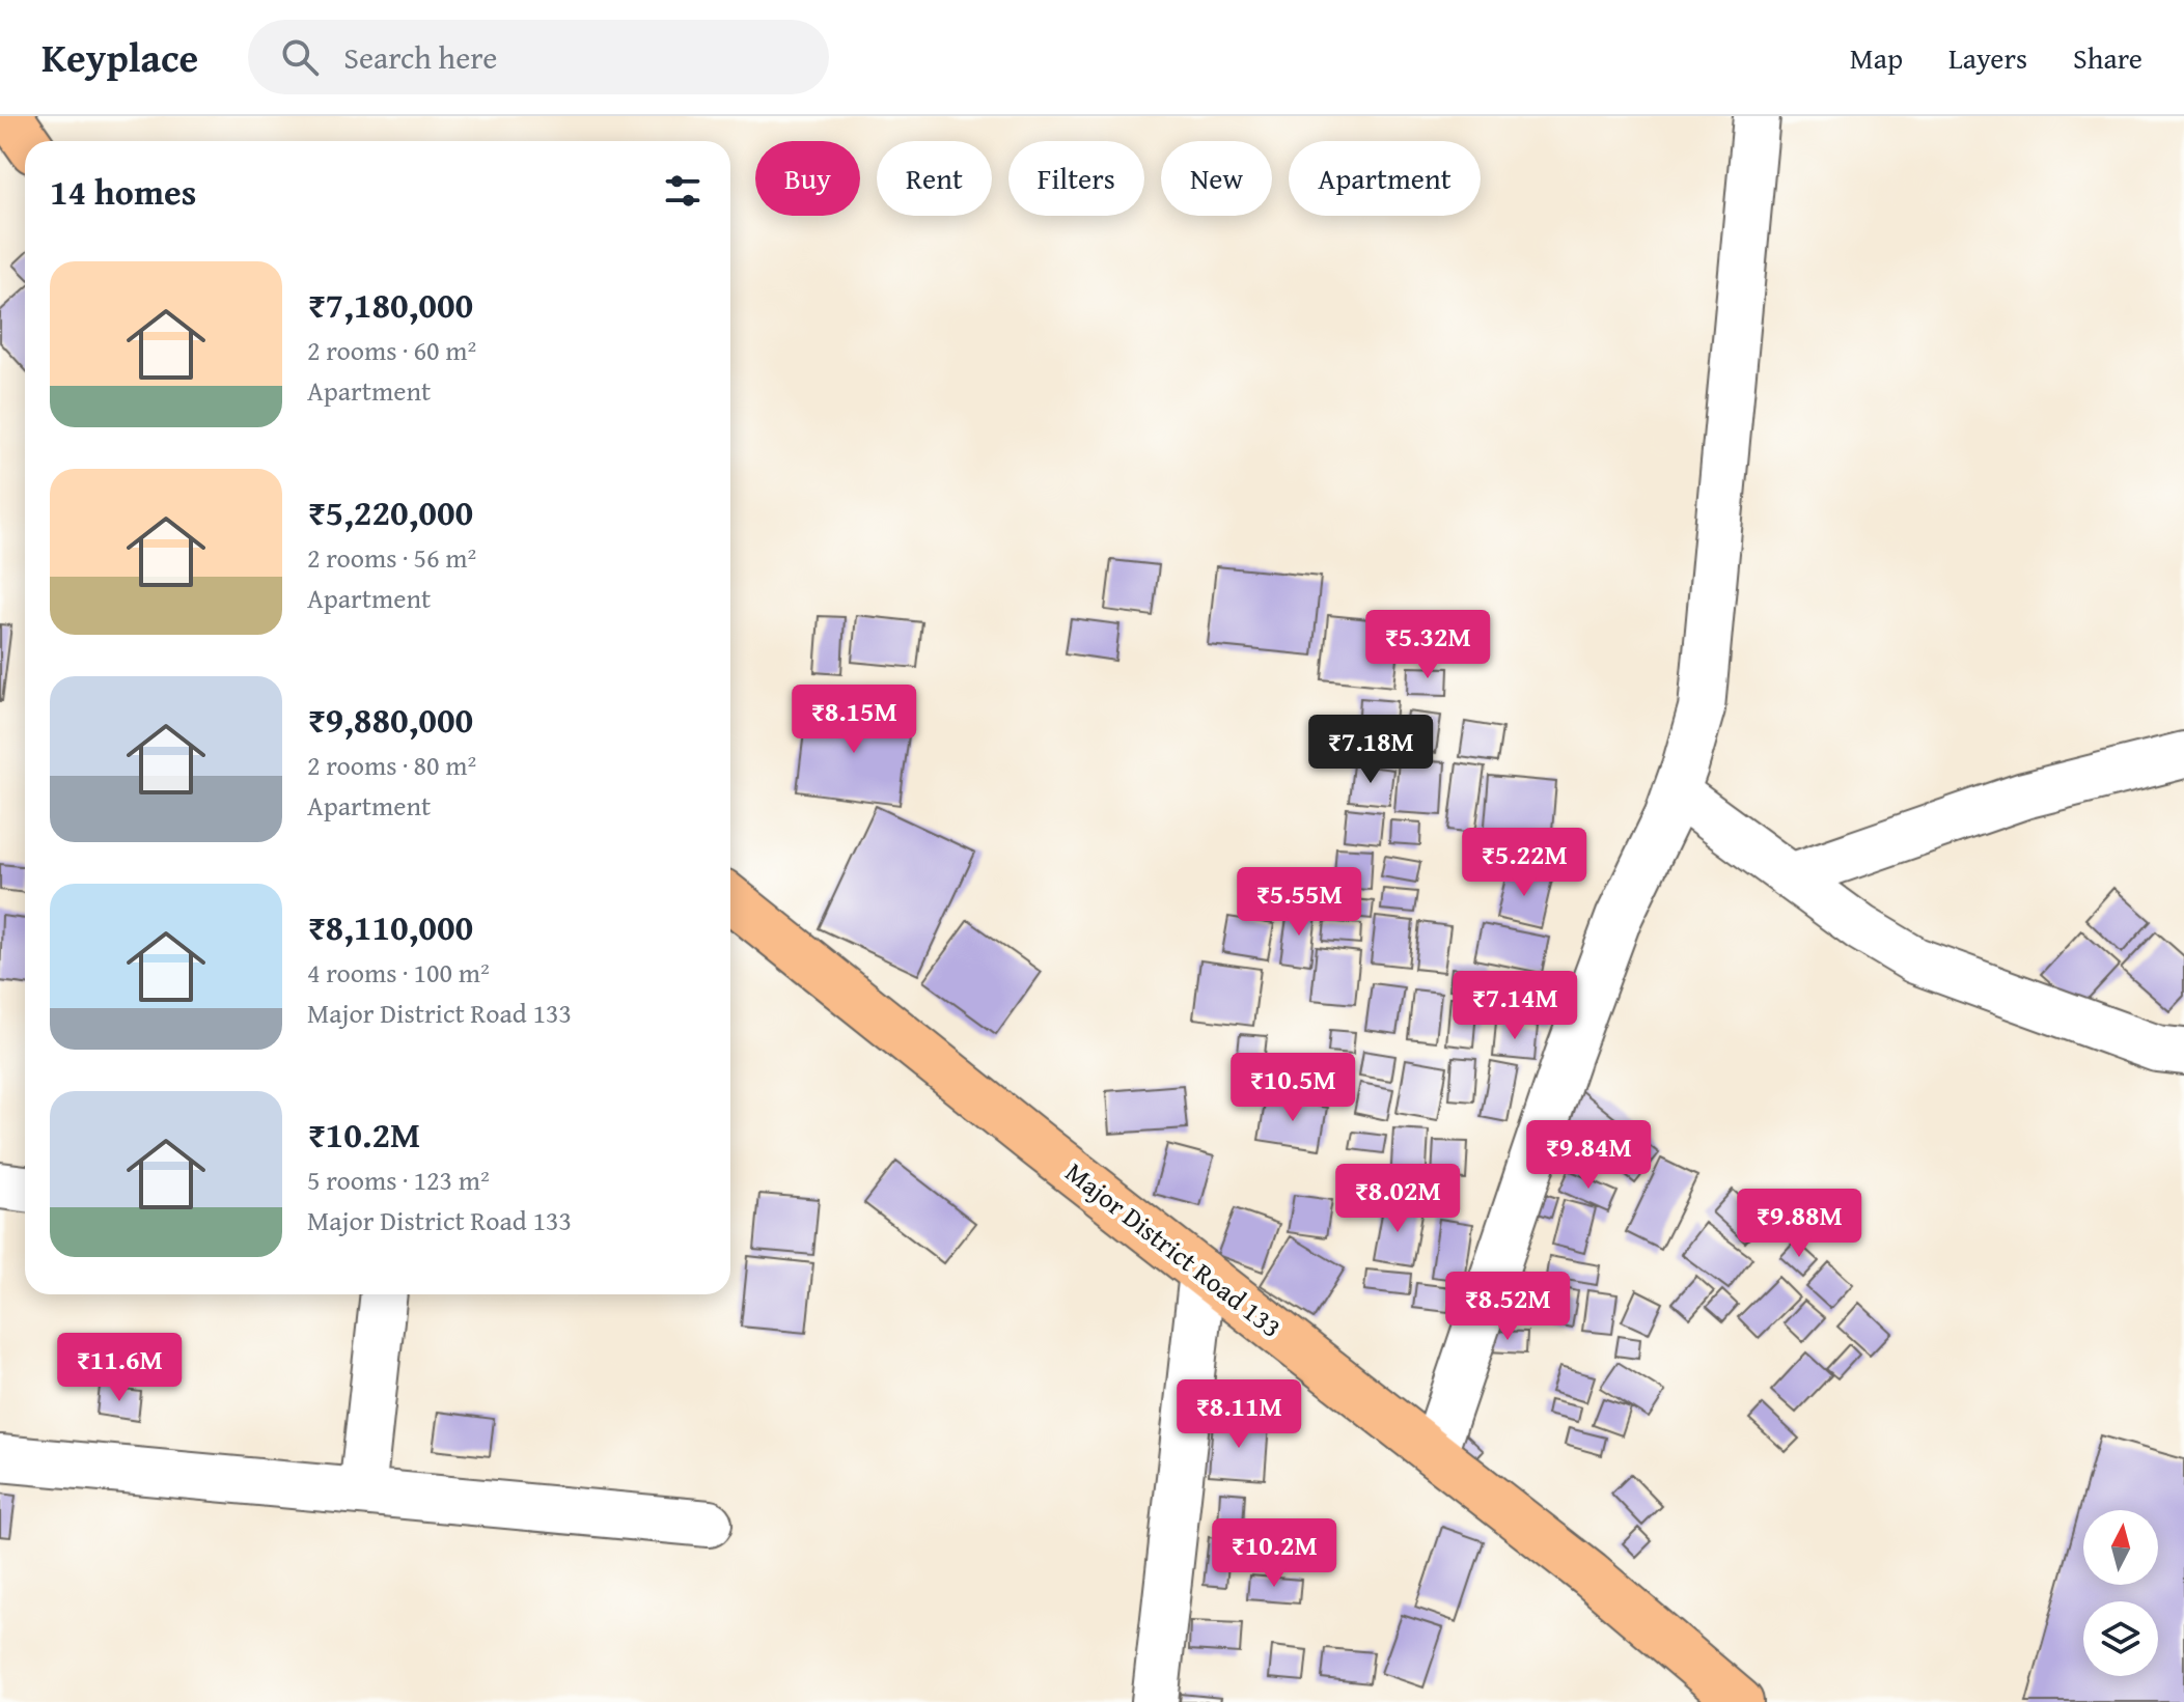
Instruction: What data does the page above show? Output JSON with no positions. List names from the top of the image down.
{
  "streets": {
    "main road": ["Major District Road 133"]
  },
  "north": "top",
  "page": {
    "header": "Keyplace",
    "search": "Search here",
    "nav": ["Map", "Layers", "Share"],
    "chip": [
      "Buy",
      "Rent",
      "Filters",
      "New",
      "Apartment"
    ],
    "heading": "14 homes",
    "list": [
      {
        "name": "₹7,180,000",
        "note": "2 rooms · 60 m² · Apartment"
      },
      {
        "name": "₹5,220,000",
        "note": "2 rooms · 56 m² · Apartment"
      },
      {
        "name": "₹9,880,000",
        "note": "2 rooms · 80 m² · Apartment"
      },
      {
        "name": "₹8,110,000",
        "note": "4 rooms · 100 m² · Major District Road 133"
      },
      {
        "name": "₹10.2M",
        "note": "5 rooms · 123 m² · Major District Road 133"
      }
    ],
    "price": [
      "₹5.32M",
      "₹8.15M",
      "₹7.18M",
      "₹5.22M",
      "₹5.55M",
      "₹7.14M",
      "₹10.5M",
      "₹9.84M",
      "₹8.02M",
      "₹9.88M",
      "₹8.52M",
      "₹11.6M",
      "₹8.11M",
      "₹10.2M"
    ]
  }
}
